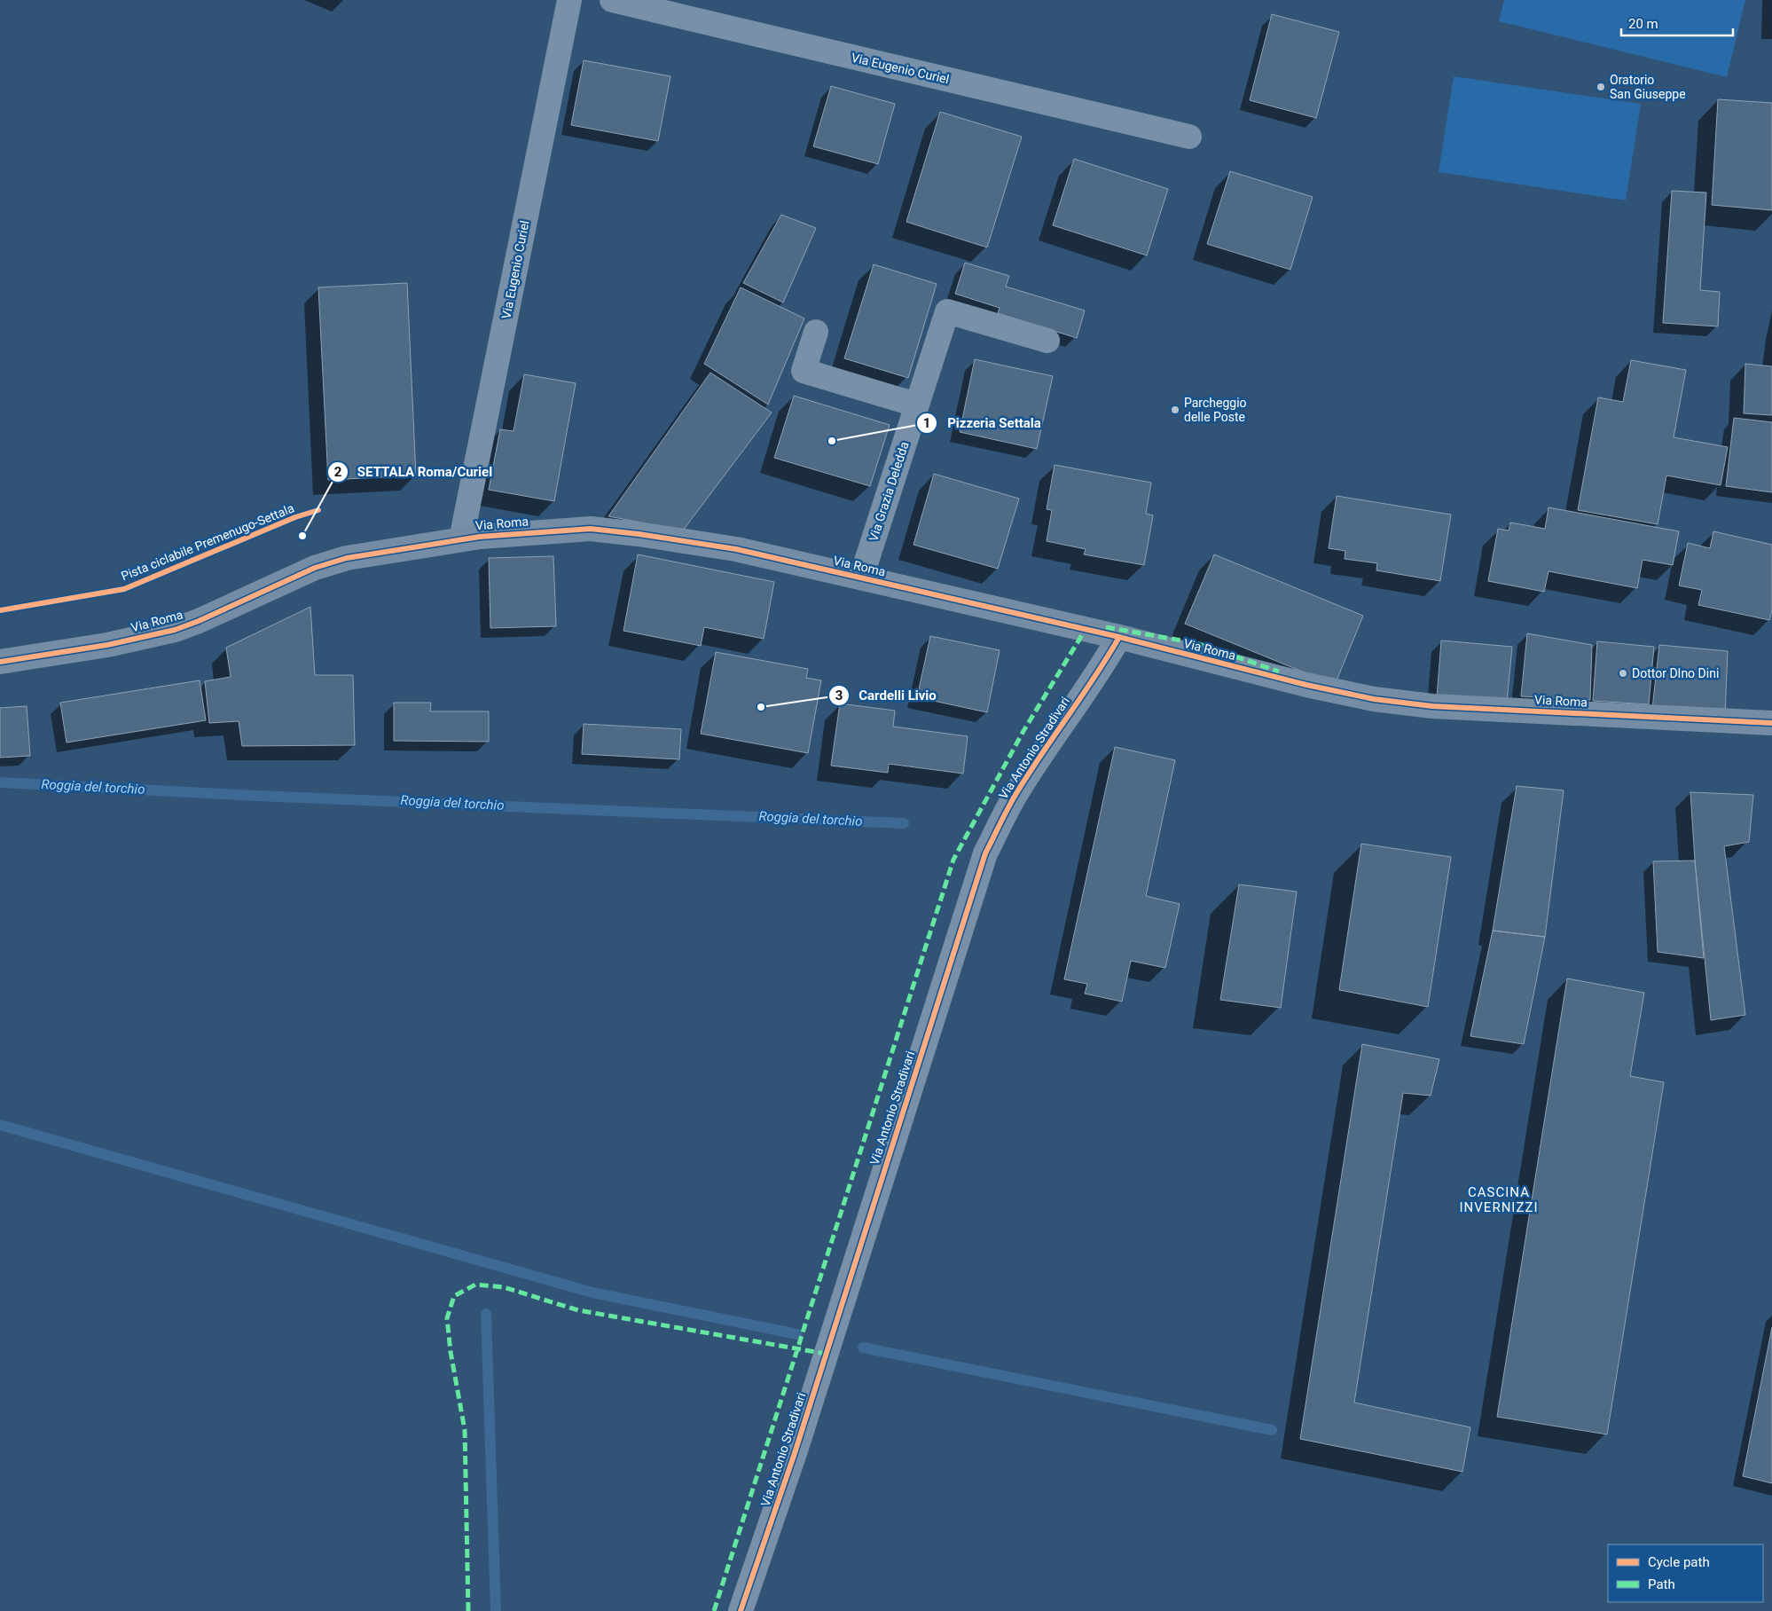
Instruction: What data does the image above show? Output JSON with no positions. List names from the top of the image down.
{
  "streets": {
    "street": [
      "Via Eugenio Curiel",
      "Via Grazia Deledda",
      "Via Roma",
      "Via Antonio Stradivari"
    ],
    "cycle path": ["Pista ciclabile Premenugo-Settala"]
  },
  "crossings": [
    ["Via Eugenio Curiel", "Via Roma"],
    ["Via Grazia Deledda", "Via Roma"],
    ["Via Roma", "Via Antonio Stradivari"]
  ],
  "districts": ["CASCINA INVERNIZZI"],
  "water": ["Roggia del torchio"],
  "places": [
    "Oratorio San Giuseppe",
    "Parcheggio delle Poste",
    "Pizzeria Settala",
    "SETTALA Roma/Curiel",
    "Dottor DIno Dini",
    "Cardelli Livio"
  ],
  "legend": ["Cycle path", "Path"],
  "scale_bar": "20 m"
}
